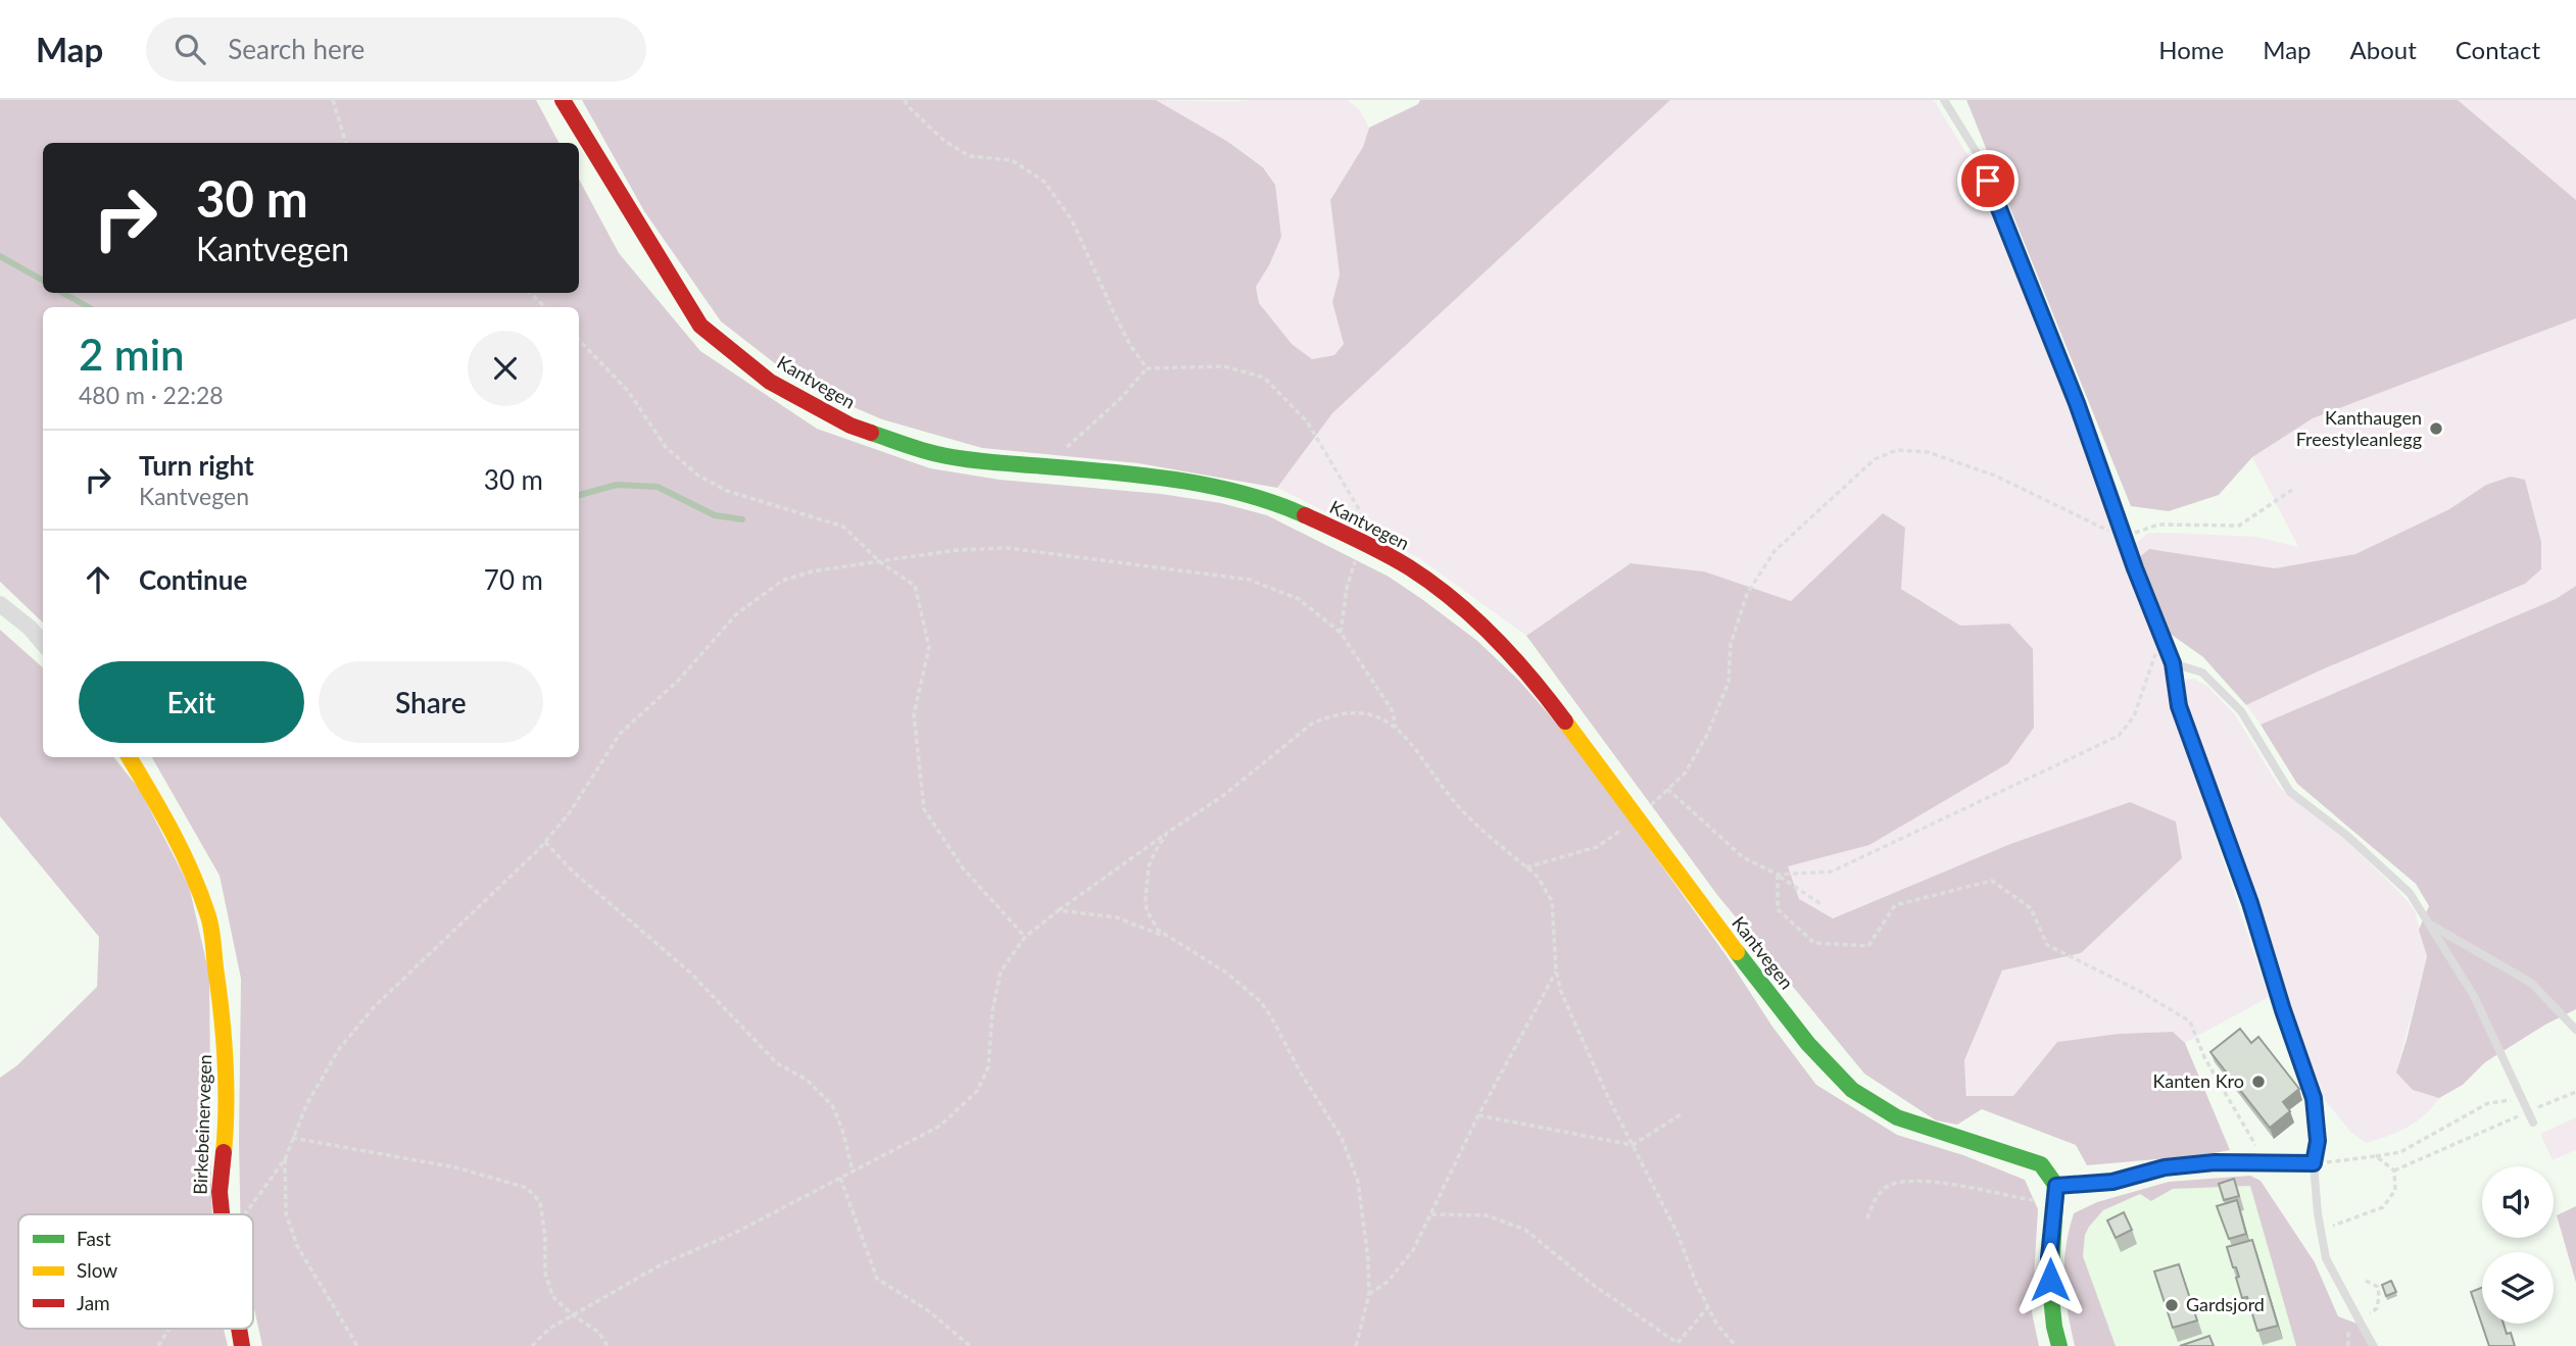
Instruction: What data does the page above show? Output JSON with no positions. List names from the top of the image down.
{
  "streets": {
    "street": ["Kantvegen", "Birkebeinervegen"]
  },
  "places": ["Kanthaugen Freestyleanlegg", "Kanten Kro", "Gardsjord"],
  "legend": ["Fast", "Slow", "Jam"],
  "page": {
    "header": "Map",
    "search": "Search here",
    "nav": [
      "Home",
      "Map",
      "About",
      "Contact"
    ],
    "turn": ["30 m", "Kantvegen"],
    "heading": ["2 min", "480 m · 22:28"],
    "list": [
      {
        "name": "Turn right",
        "note": "Kantvegen",
        "value": "30 m"
      },
      {
        "name": "Continue",
        "value": "70 m"
      }
    ],
    "buttons": ["Exit", "Share"]
  }
}
